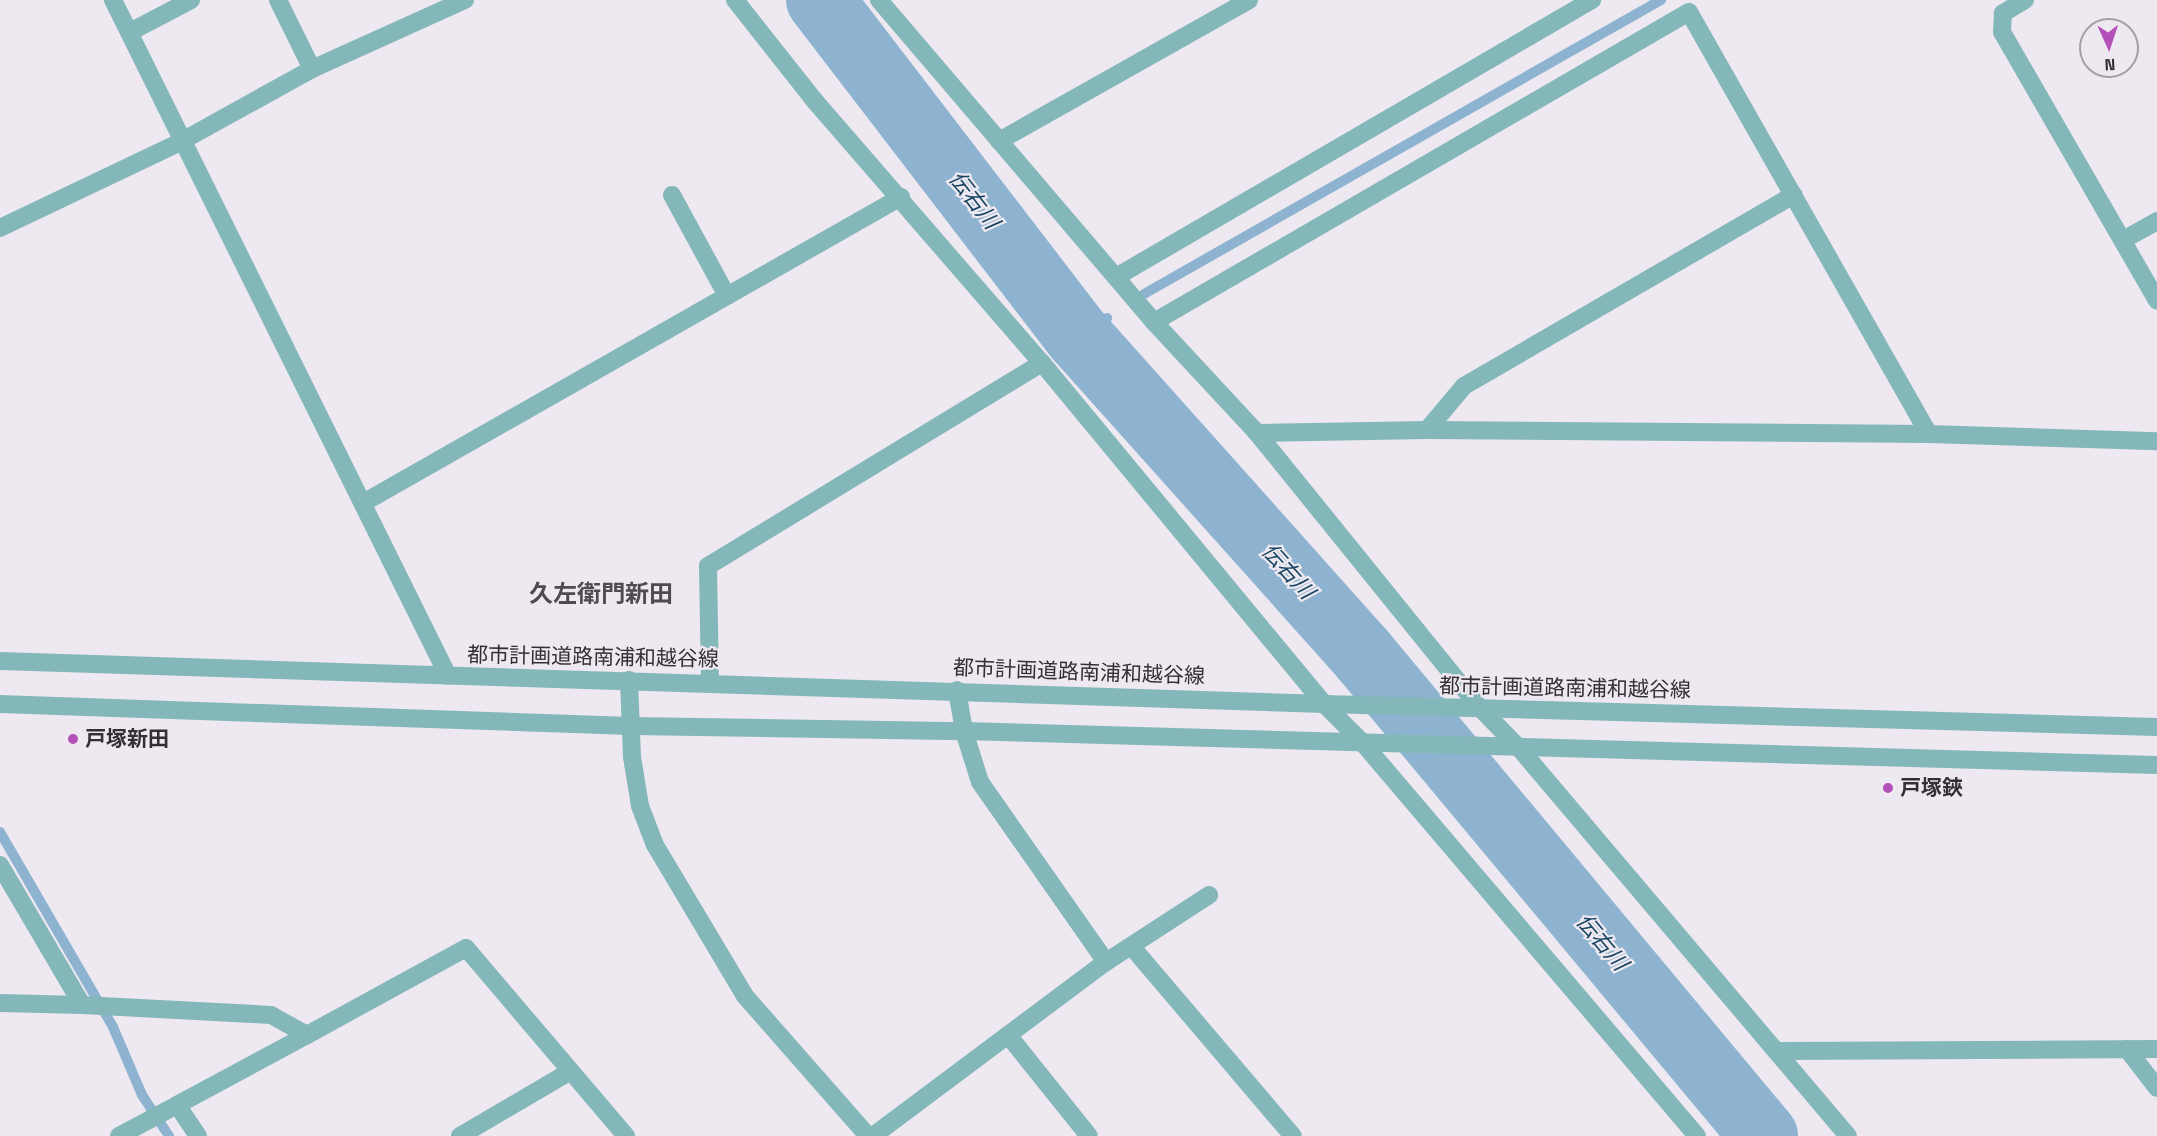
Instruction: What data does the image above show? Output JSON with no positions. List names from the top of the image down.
{
  "streets": {
    "street": ["都市計画道路南浦和越谷線"]
  },
  "districts": ["久左衛門新田"],
  "water": ["伝右川"],
  "places": ["戸塚新田", "戸塚鋏"],
  "north": "bottom"
}
